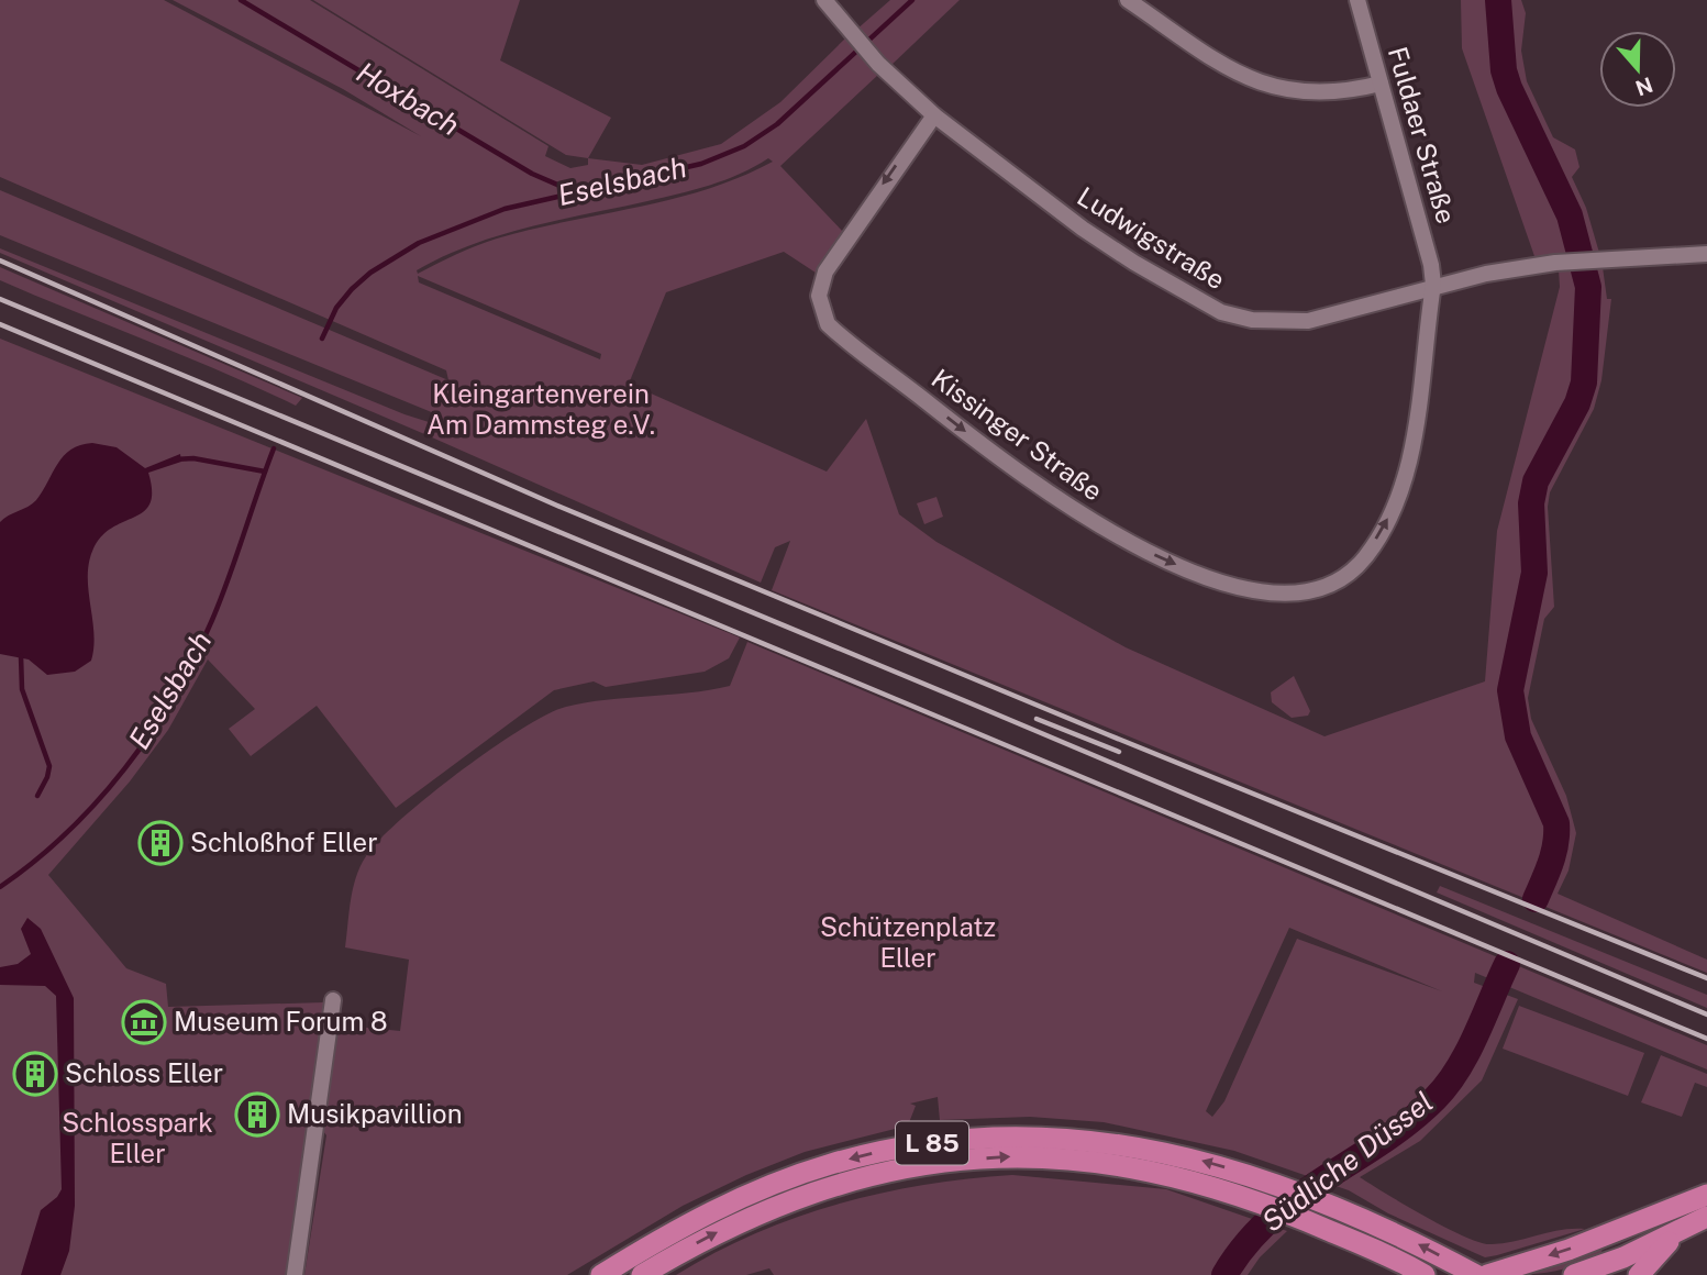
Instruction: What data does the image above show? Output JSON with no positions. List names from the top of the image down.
{
  "streets": {
    "main road": ["L 85"],
    "street": ["Fuldaer Straße", "Ludwigstraße", "Kissinger Straße"]
  },
  "crossings": [
    ["Fuldaer Straße", "Ludwigstraße"],
    ["Fuldaer Straße", "Kissinger Straße"],
    ["Ludwigstraße", "Kissinger Straße"]
  ],
  "water": ["Hoxbach", "Eselsbach", "Südliche Düssel"],
  "parks": ["Kleingartenverein Am Dammsteg e.V.", "Schützenplatz Eller", "Schlosspark Eller"],
  "places": {
    "building": ["Schloßhof Eller", "Schloss Eller", "Musikpavillion"],
    "museum": ["Museum Forum 8"]
  },
  "north": "bottom"
}
